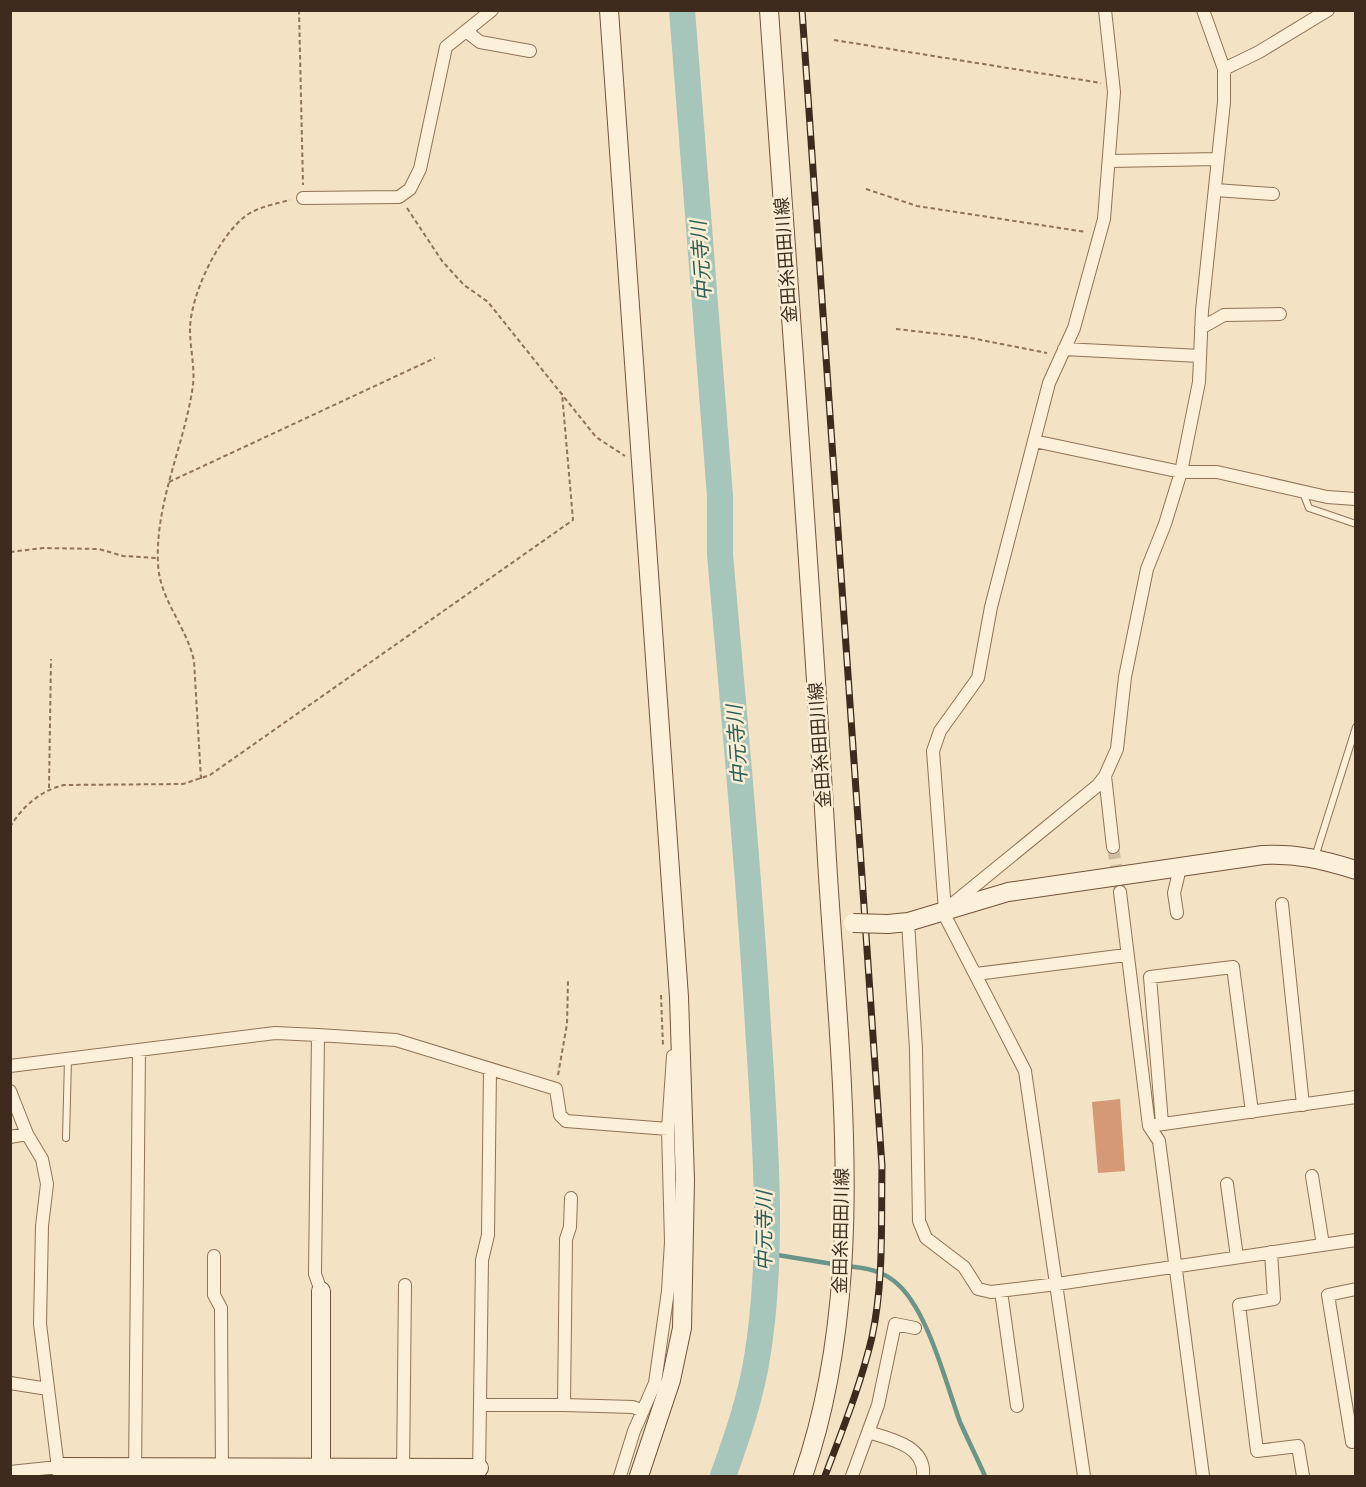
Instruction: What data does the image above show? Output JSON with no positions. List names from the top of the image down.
{
  "streets": {
    "street": ["金田糸田田川線"]
  },
  "water": ["中元寺川"]
}
